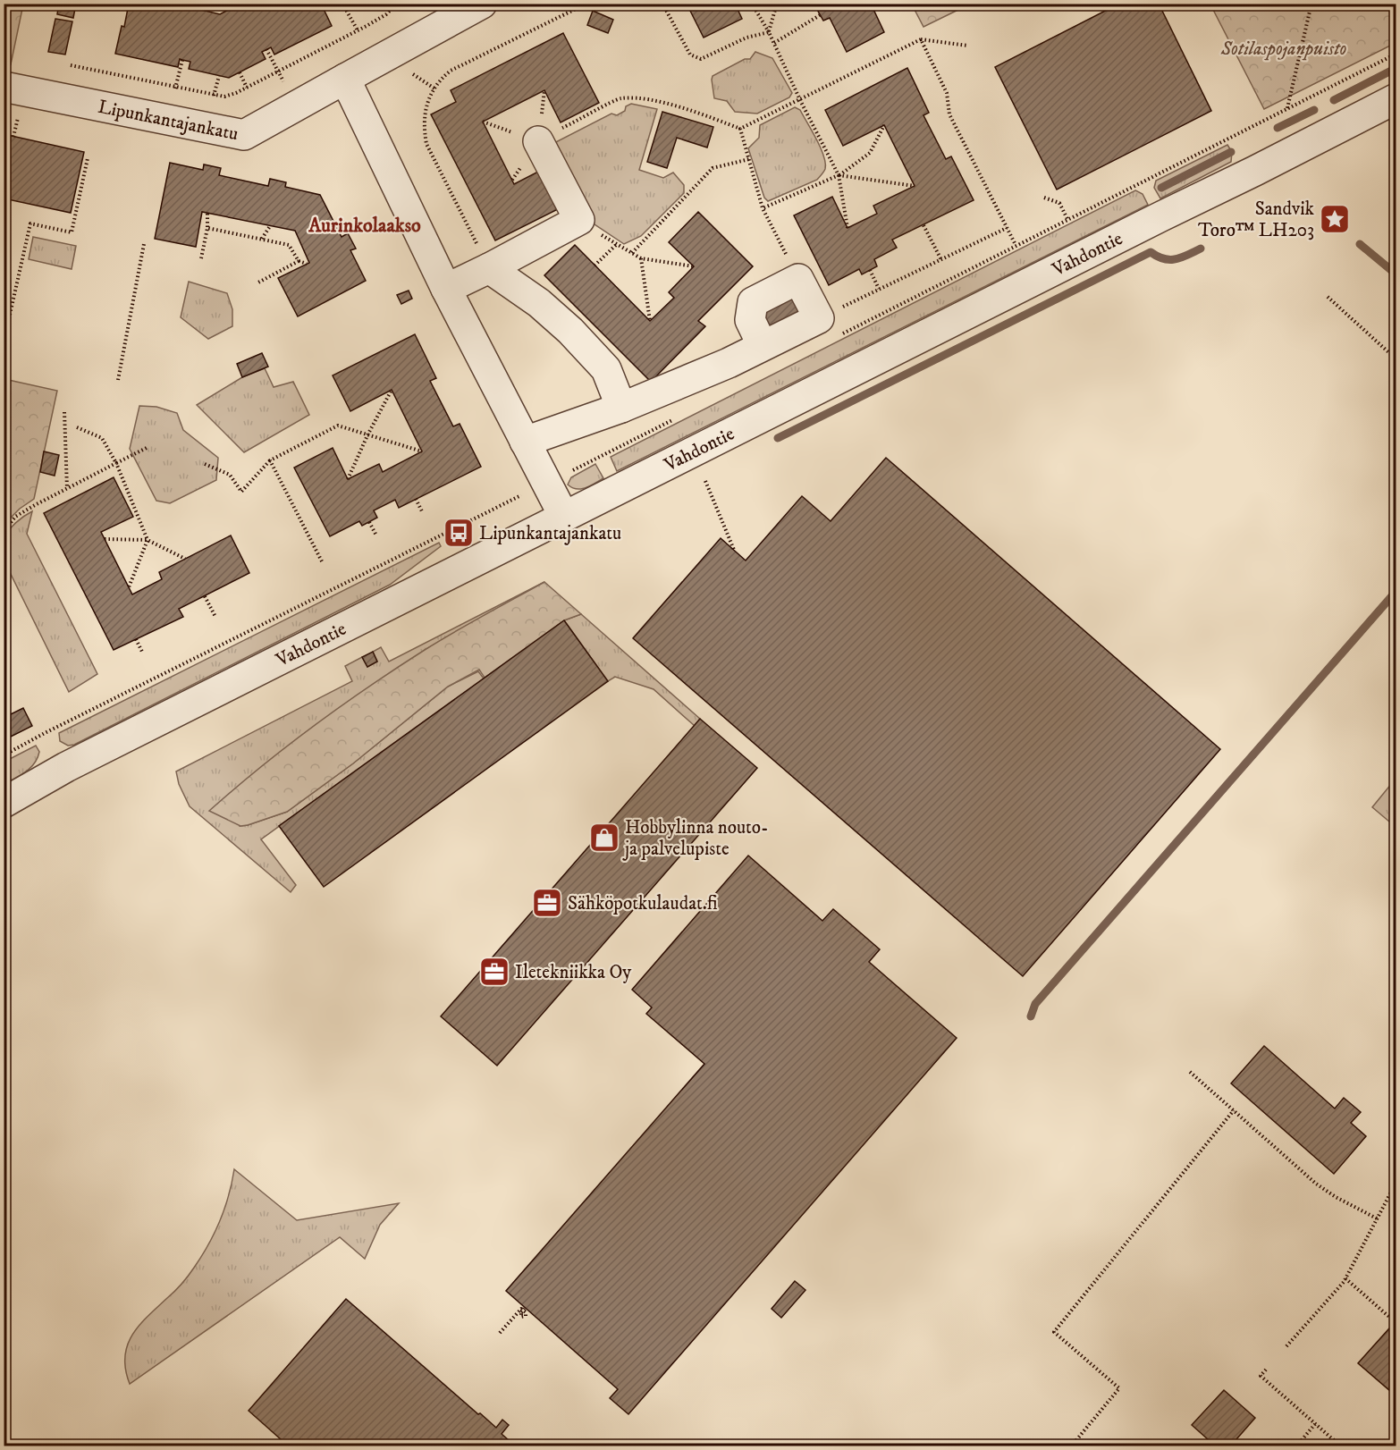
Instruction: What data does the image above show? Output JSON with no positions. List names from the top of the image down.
{
  "streets": {
    "street": ["Lipunkantajankatu", "Vahdontie"]
  },
  "districts": ["Aurinkolaakso"],
  "parks": ["Sotilaspojanpuisto"],
  "places": {
    "place": ["Sandvik Toro™ LH203"],
    "bus stop": ["Lipunkantajankatu"],
    "shop": ["Hobbylinna nouto- ja palvelupiste"],
    "office": ["Sähköpotkulaudat.fi", "Iletekniikka Oy"]
  }
}
